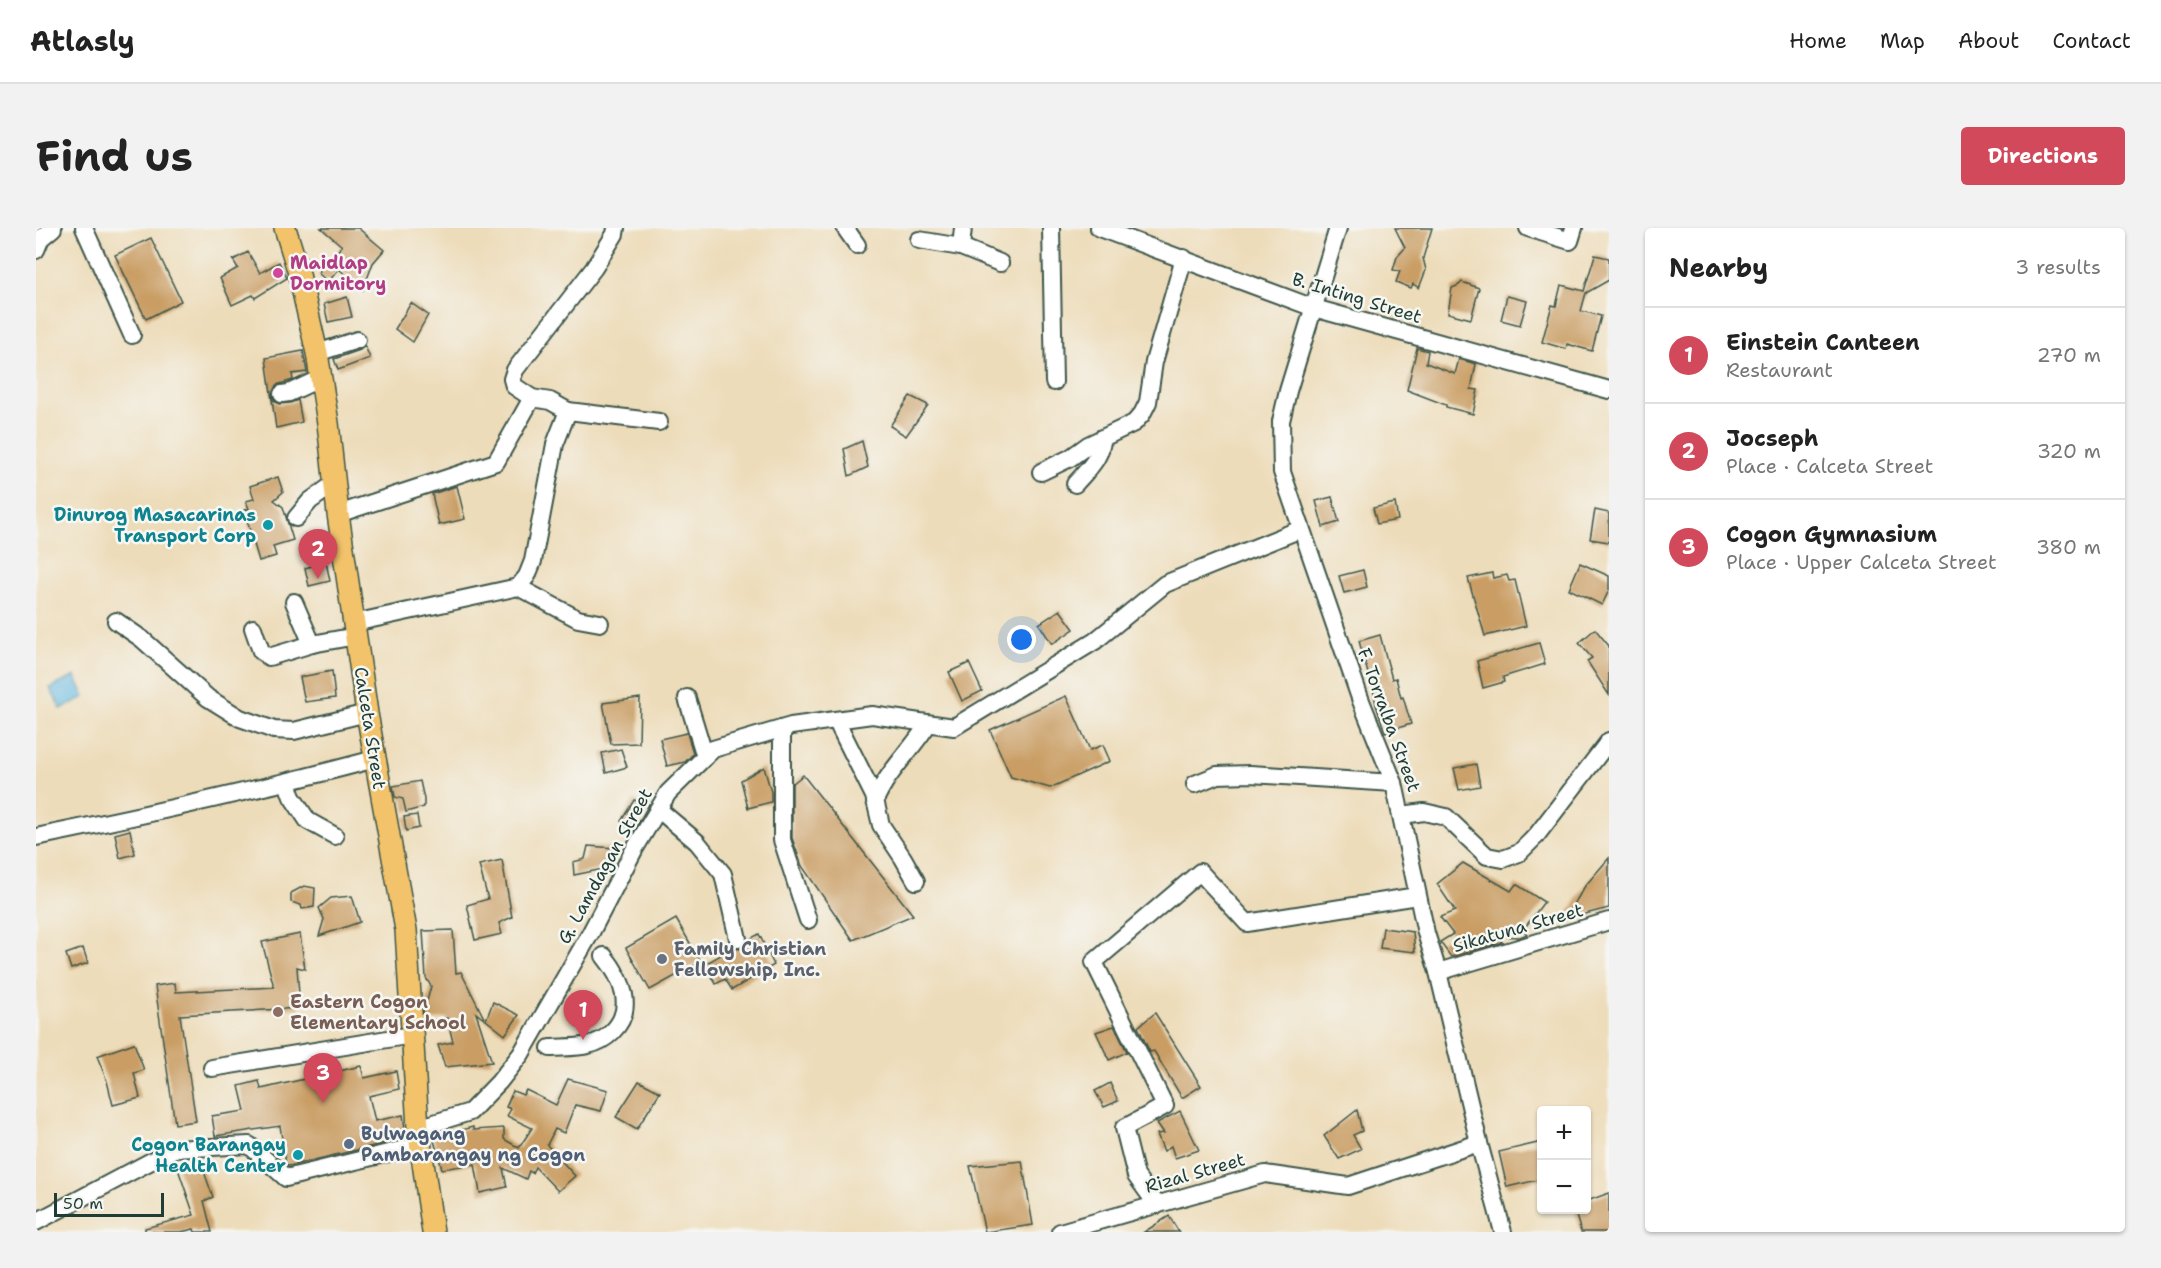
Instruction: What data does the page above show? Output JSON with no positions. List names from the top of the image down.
{
  "streets": {
    "main road": ["Calceta Street"],
    "street": [
      "B. Inting Street",
      "F. Torralba Street",
      "G. Lamdagan Street",
      "Sikatuna Street",
      "Rizal Street"
    ]
  },
  "crossings": [
    ["B. Inting Street", "F. Torralba Street"],
    ["F. Torralba Street", "G. Lamdagan Street"],
    ["F. Torralba Street", "Sikatuna Street"],
    ["F. Torralba Street", "Rizal Street"],
    ["Calceta Street", "G. Lamdagan Street"]
  ],
  "places": [
    "Maidlap Dormitory",
    "Dinurog Masacarinas Transport Corp",
    "Family Christian Fellowship, Inc.",
    "Eastern Cogon Elementary School",
    "Bulwagang Pambarangay ng Cogon",
    "Cogon Barangay Health Center"
  ],
  "scale_bar": "50 m",
  "page": {
    "header": "Atlasly",
    "nav": [
      "Home",
      "Map",
      "About",
      "Contact"
    ],
    "buttons": "Directions",
    "title": "Find us",
    "heading": ["Nearby", "3 results"],
    "list": [
      {
        "mark": "1",
        "name": "Einstein Canteen",
        "note": "Restaurant",
        "value": "270 m"
      },
      {
        "mark": "2",
        "name": "Jocseph",
        "note": "Place · Calceta Street",
        "value": "320 m"
      },
      {
        "mark": "3",
        "name": "Cogon Gymnasium",
        "note": "Place · Upper Calceta Street",
        "value": "380 m"
      }
    ],
    "pins": ["2", "1", "3"],
    "map_buttons": ["+", "−"],
    "scale": "50 m"
  }
}
